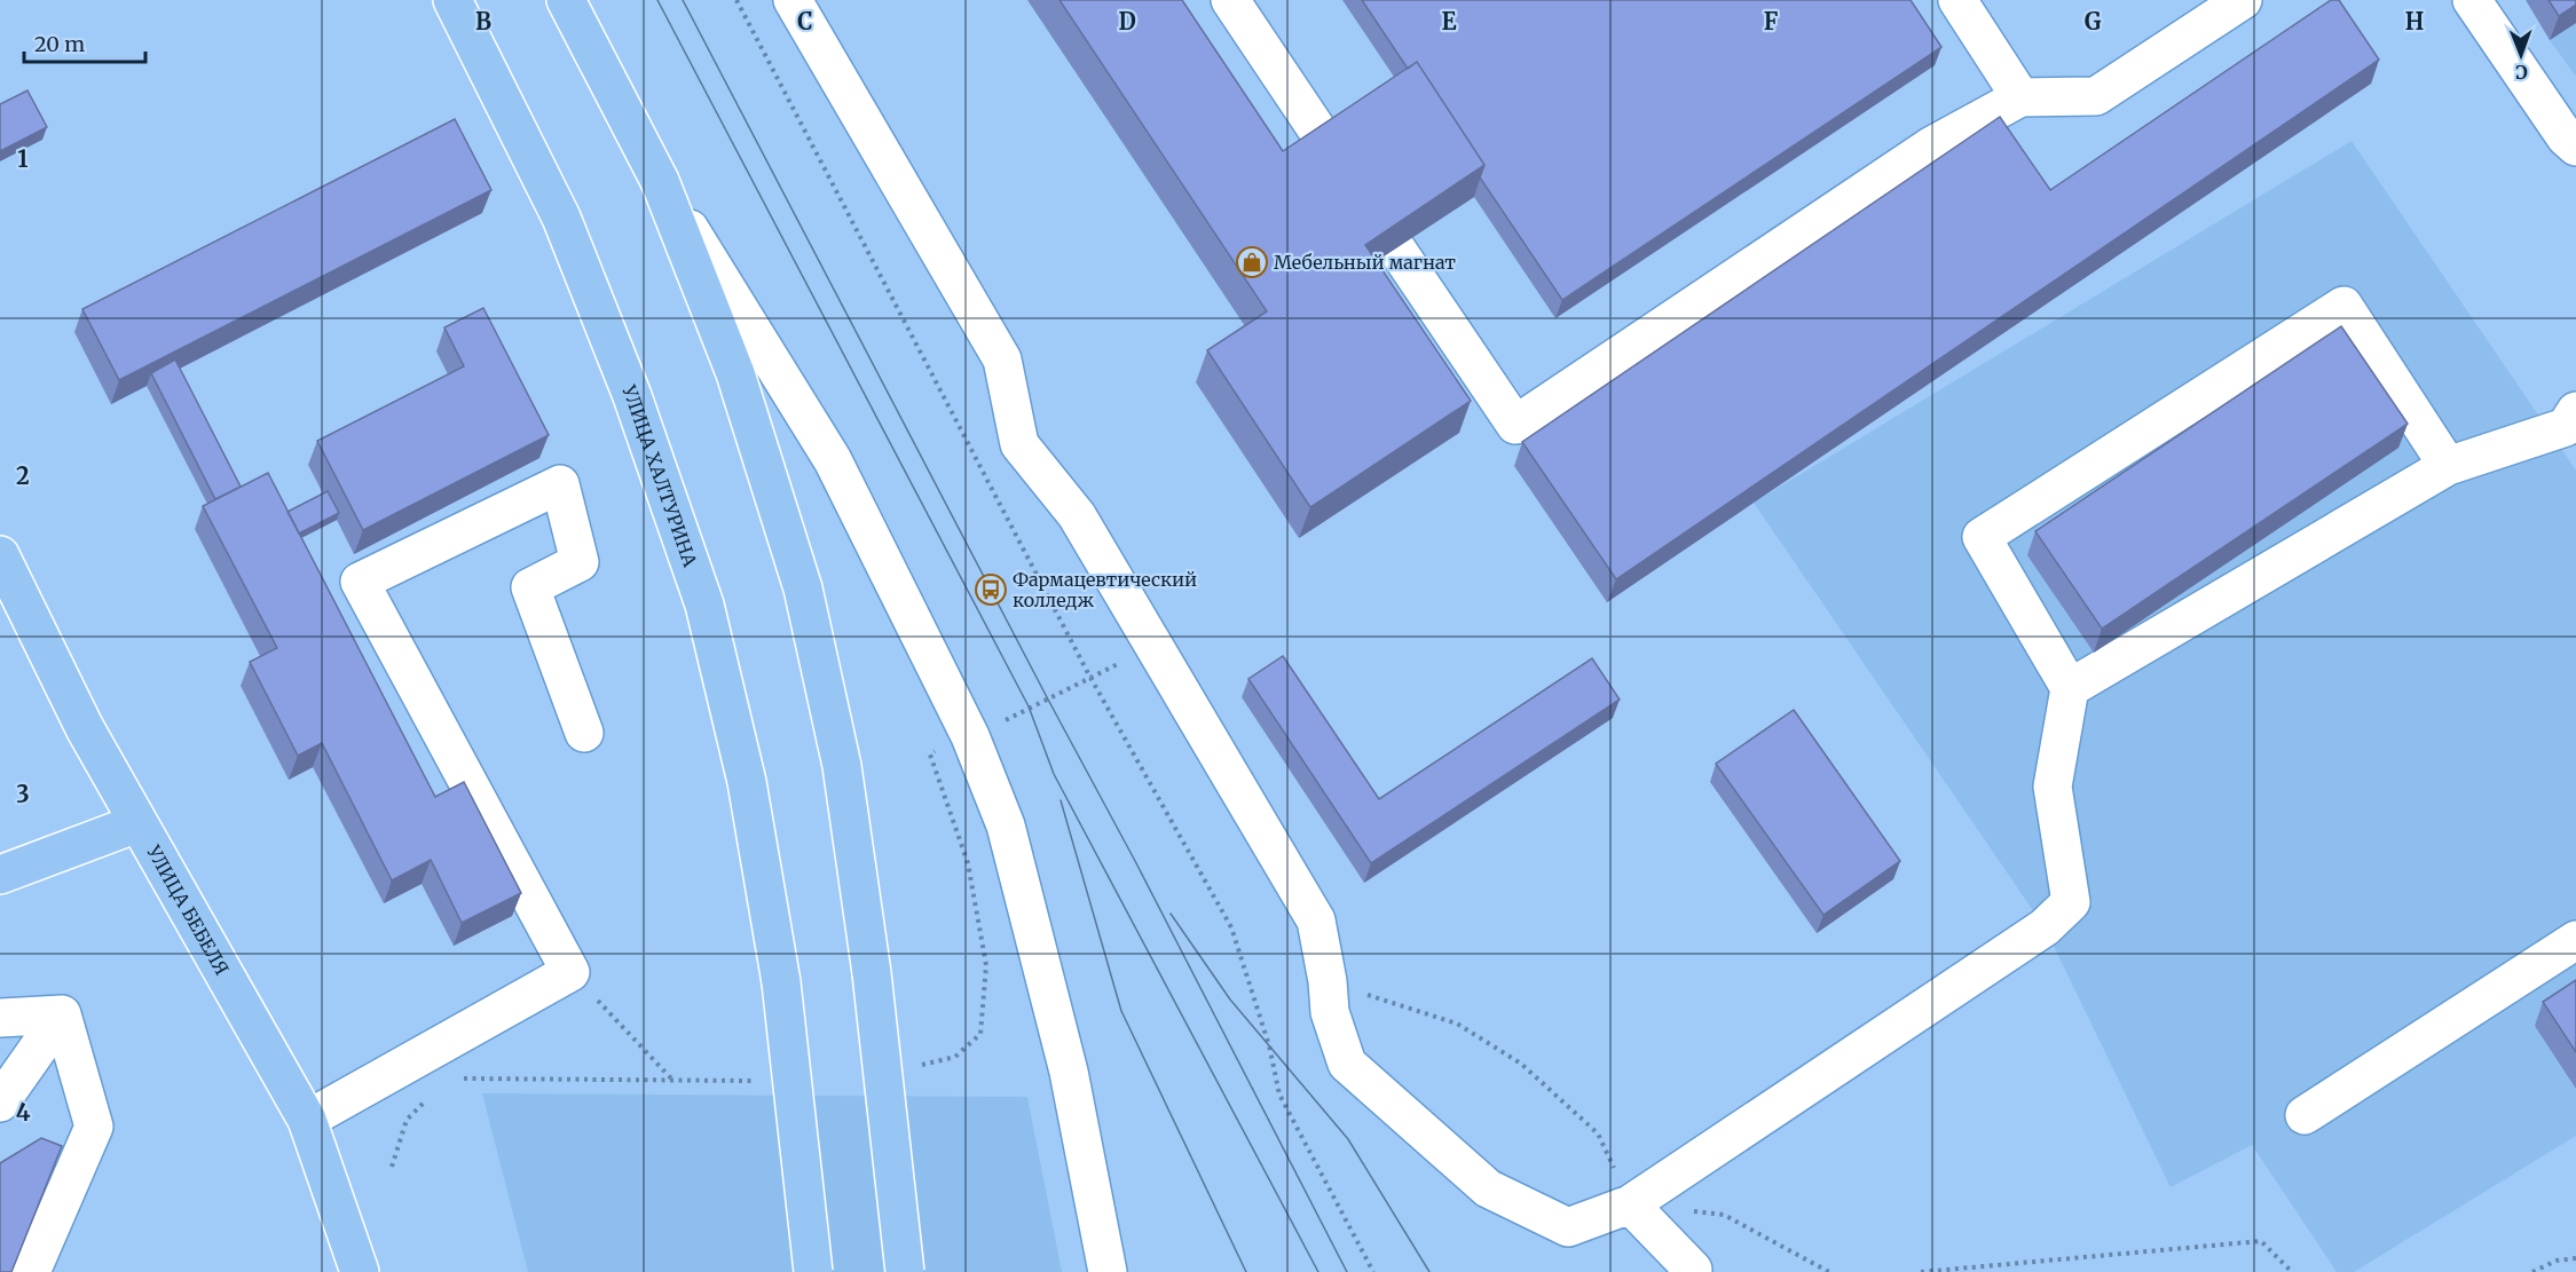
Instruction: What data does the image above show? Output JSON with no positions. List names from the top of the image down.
{
  "streets": {
    "main road": ["УЛИЦА ХАЛТУРИНА", "УЛИЦА БЕБЕЛЯ"]
  },
  "places": {
    "shop": ["Мебельный магнат"],
    "bus stop": ["Фармацевтический колледж"]
  },
  "scale_bar": "20 m",
  "north": "bottom",
  "grid": {
    "columns": [
      "B",
      "C",
      "D",
      "E",
      "F",
      "G",
      "H"
    ],
    "rows": [
      "1",
      "2",
      "3",
      "4"
    ]
  }
}
